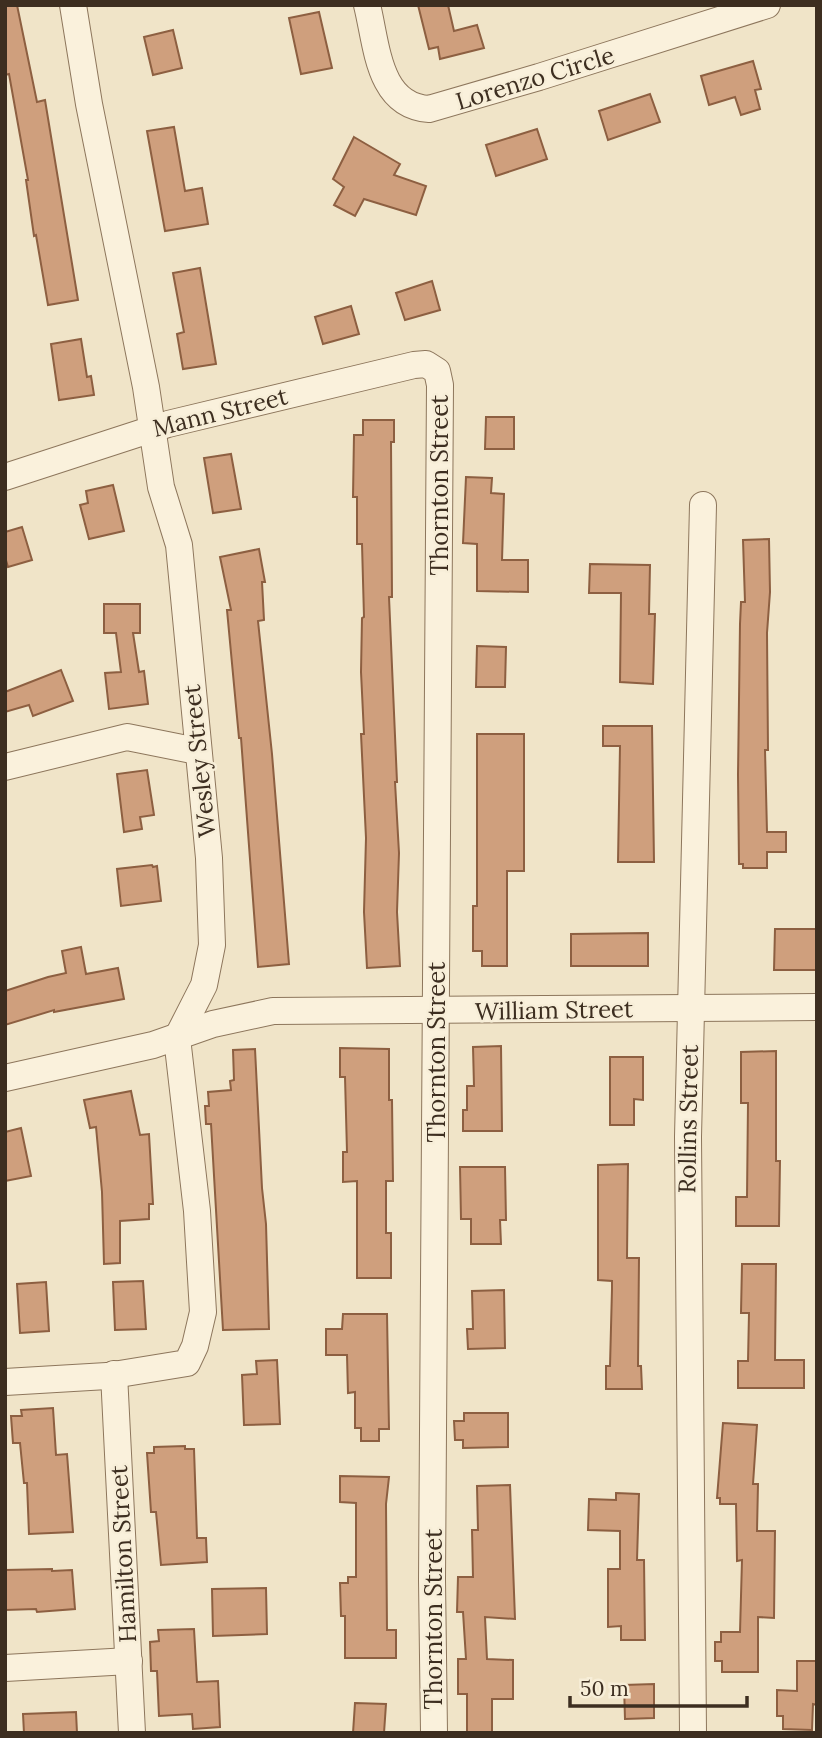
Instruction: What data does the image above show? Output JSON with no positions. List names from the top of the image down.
{
  "streets": {
    "street": [
      "Lorenzo Circle",
      "Mann Street",
      "Thornton Street",
      "Wesley Street",
      "William Street",
      "Rollins Street",
      "Hamilton Street"
    ]
  },
  "crossings": [
    ["Mann Street", "Thornton Street"],
    ["Mann Street", "Wesley Street"],
    ["Thornton Street", "William Street"],
    ["Wesley Street", "William Street"],
    ["William Street", "Rollins Street"]
  ],
  "scale_bar": "50 m"
}
